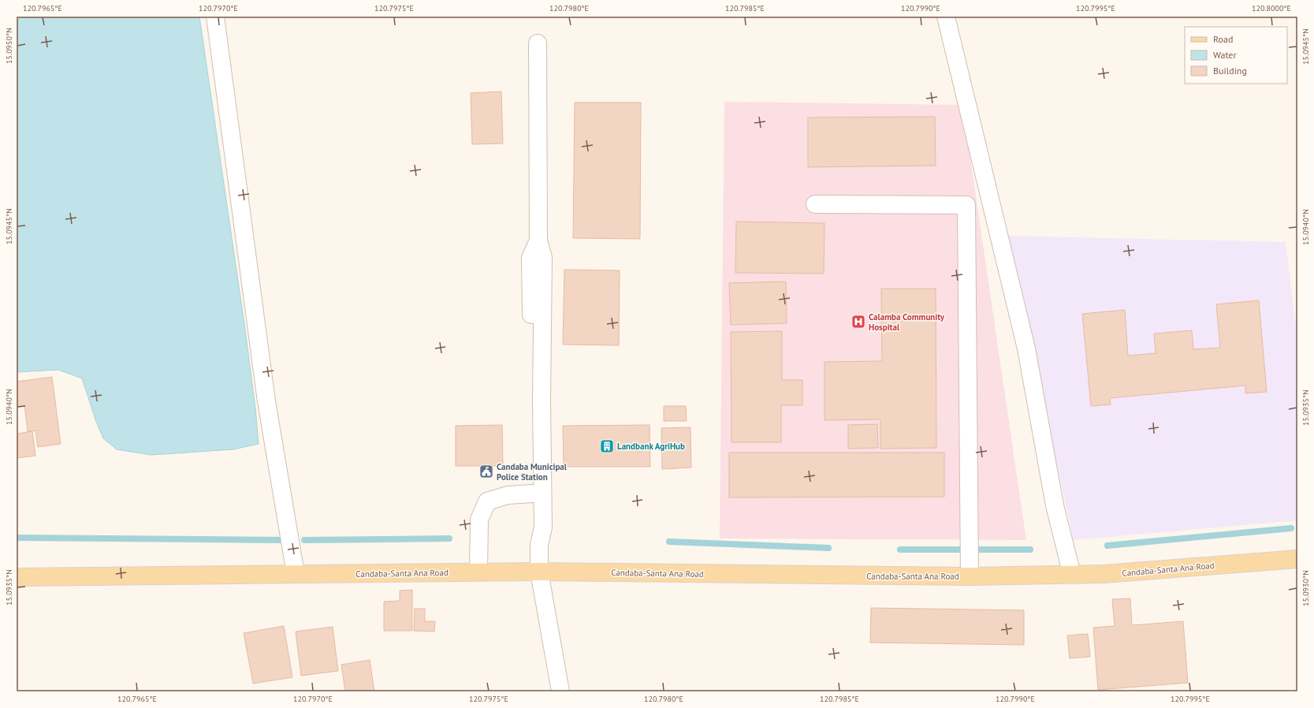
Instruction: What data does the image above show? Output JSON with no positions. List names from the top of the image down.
{
  "streets": {
    "main road": ["Candaba-Santa Ana Road"]
  },
  "places": {
    "hospital": ["Calamba Community Hospital"],
    "building": ["Landbank AgriHub"],
    "public building": ["Candaba Municipal Police Station"]
  },
  "legend": ["Road", "Water", "Building"],
  "coordinates": [
    "120.7965°E",
    "120.7970°E",
    "120.7975°E",
    "120.7980°E",
    "120.7985°E",
    "120.7990°E",
    "120.7995°E",
    "120.8000°E",
    "15.0950°N",
    "15.0945°N",
    "15.0940°N",
    "15.0935°N",
    "15.0930°N"
  ]
}
